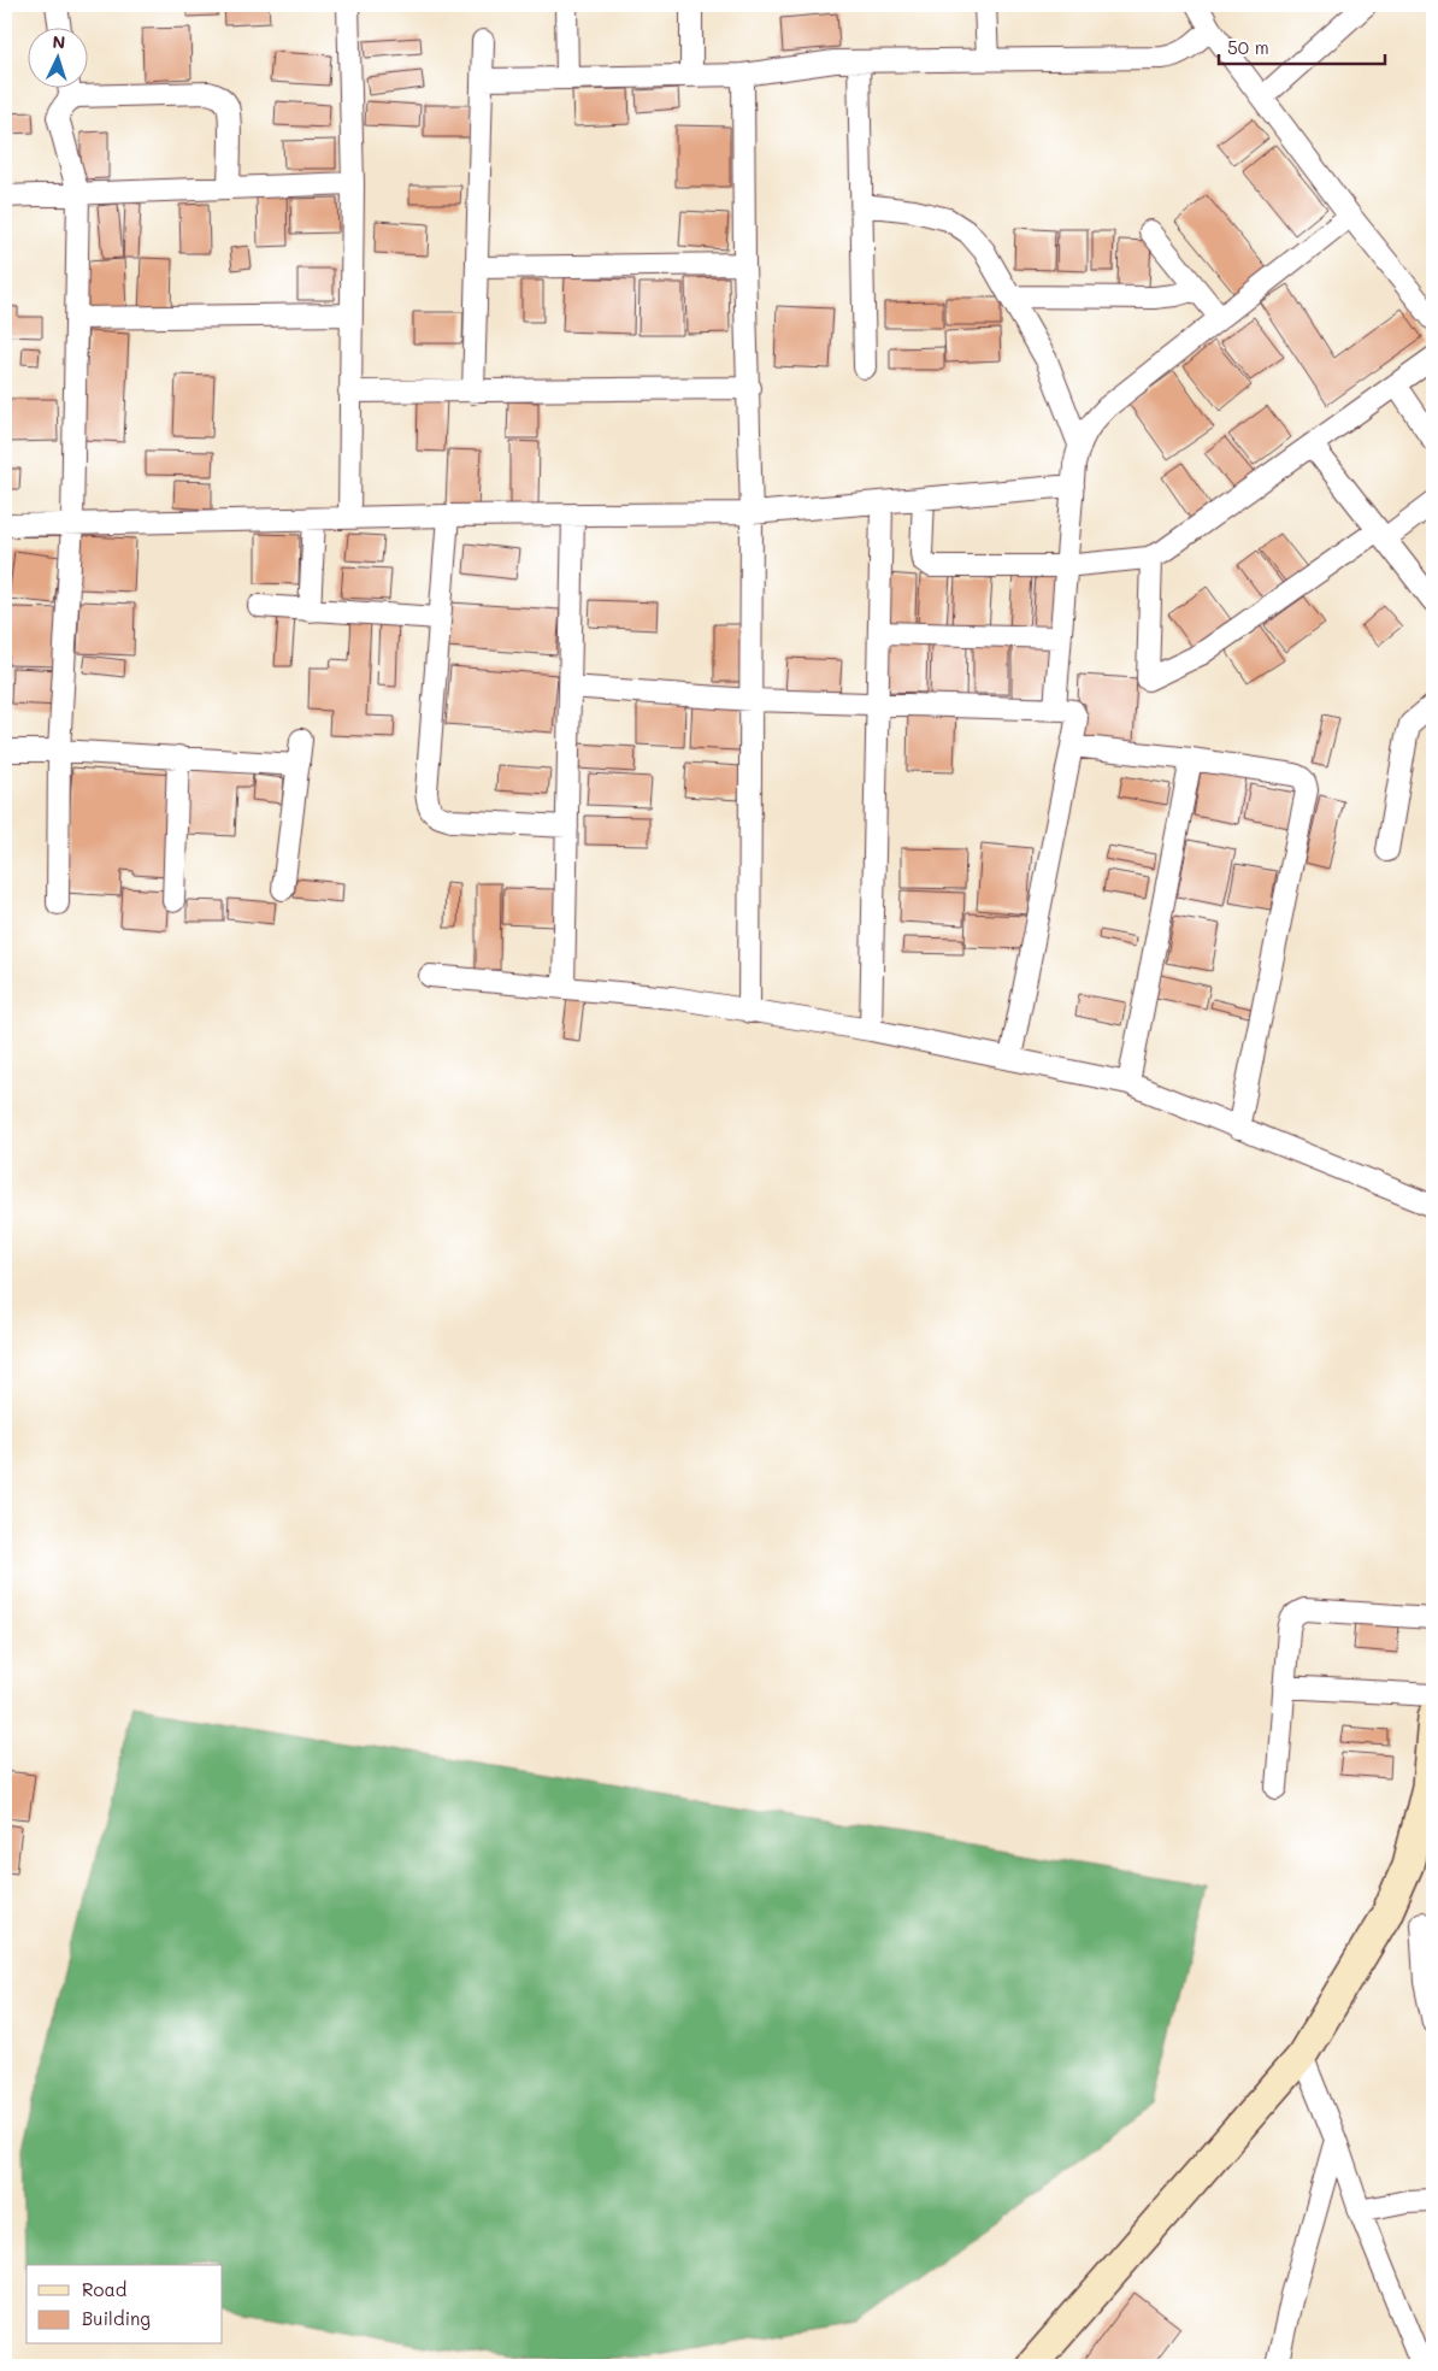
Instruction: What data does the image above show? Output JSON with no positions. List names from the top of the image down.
{
  "legend": ["Road", "Building"],
  "scale_bar": "50 m",
  "north": "top"
}
